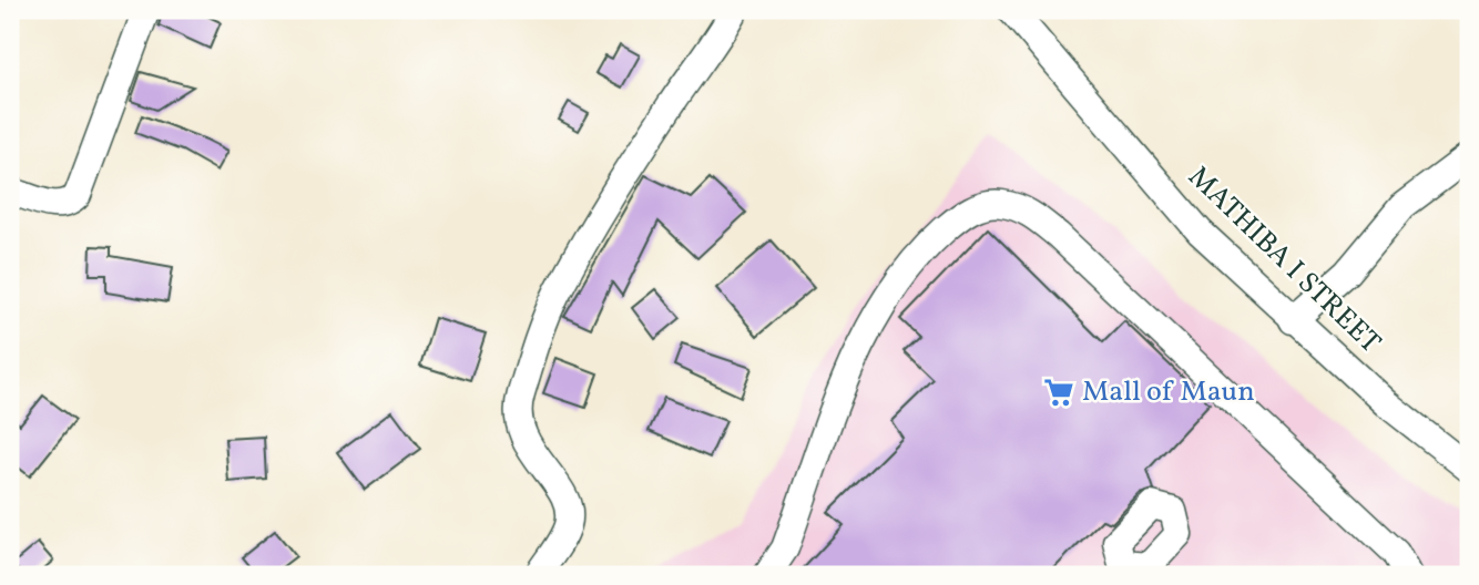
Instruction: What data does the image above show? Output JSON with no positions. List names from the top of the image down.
{
  "streets": {
    "street": ["MATHIBA I STREET"]
  },
  "places": {
    "supermarket": ["Mall of Maun"]
  }
}
